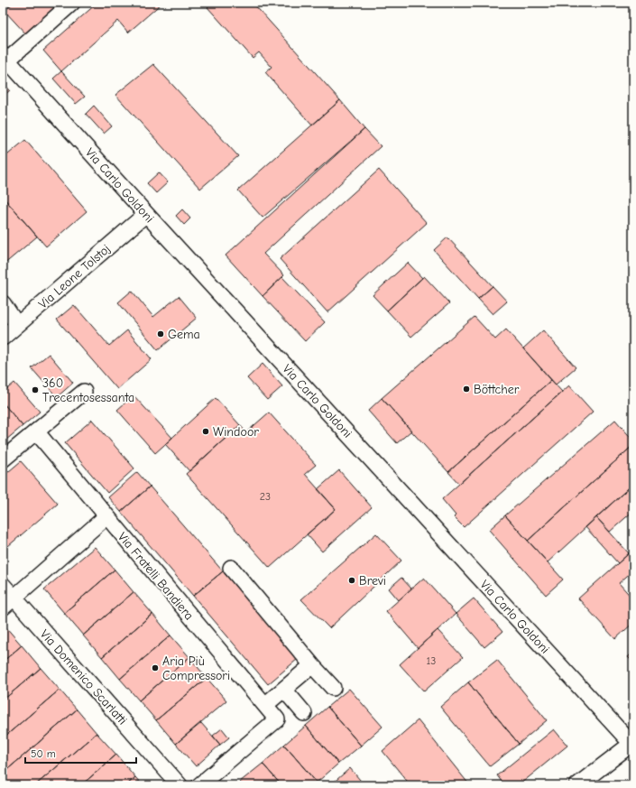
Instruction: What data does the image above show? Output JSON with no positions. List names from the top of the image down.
{
  "streets": {
    "street": [
      "Via Carlo Goldoni",
      "Via Leone Tolstoj",
      "Via Fratelli Bandiera",
      "Via Domenico Scarlatti"
    ]
  },
  "crossings": [
    ["Via Carlo Goldoni", "Via Leone Tolstoj"]
  ],
  "places": [
    "Gema",
    "Böttcher",
    "360 Trecentosessanta",
    "Windoor",
    "Brevi",
    "Aria Più Compressori"
  ],
  "house_numbers": ["23", "13"],
  "scale_bar": "50 m"
}
